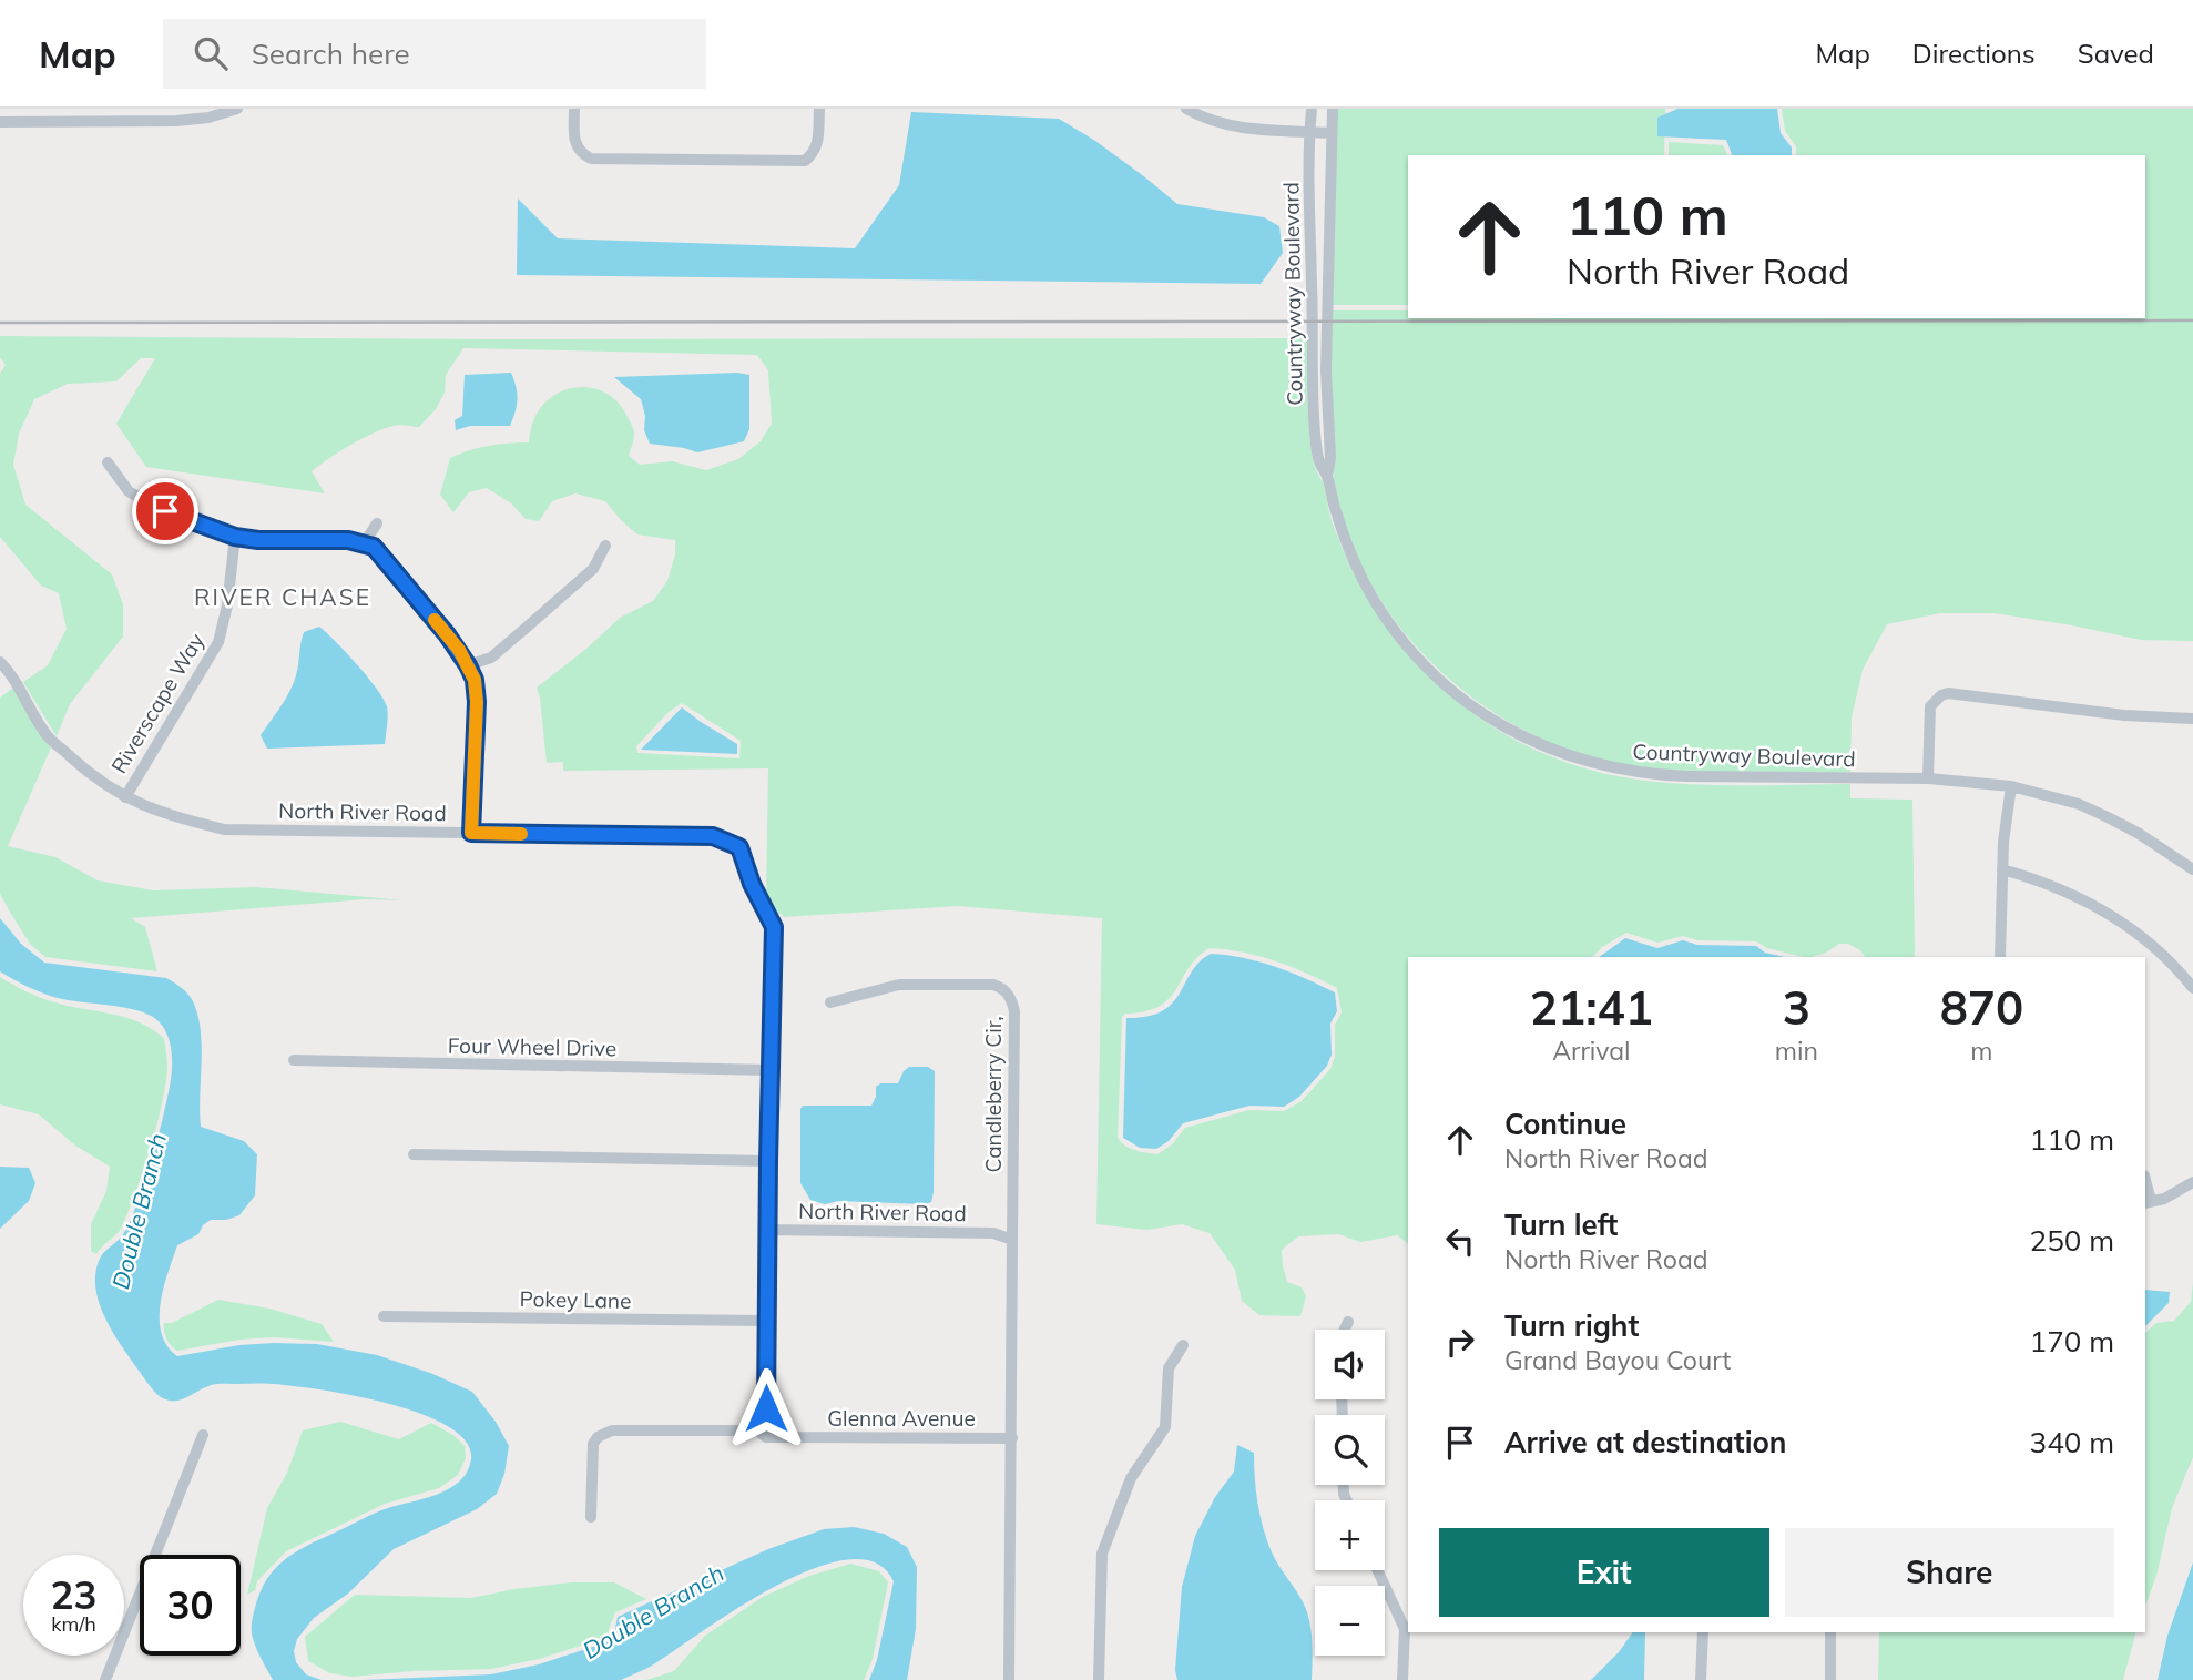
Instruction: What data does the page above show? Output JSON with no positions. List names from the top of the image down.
{
  "streets": {
    "street": [
      "Countryway Boulevard",
      "Riverscape Way",
      "North River Road",
      "Four Wheel Drive",
      "Candleberry Cir,",
      "Pokey Lane",
      "Glenna Avenue"
    ]
  },
  "crossings": [
    ["Riverscape Way", "North River Road"],
    ["North River Road", "Four Wheel Drive"],
    ["North River Road", "Candleberry Cir,"]
  ],
  "districts": ["RIVER CHASE"],
  "water": ["Double Branch"],
  "page": {
    "header": "Map",
    "search": "Search here",
    "nav": ["Map", "Directions", "Saved"],
    "turn": ["110 m", "North River Road"],
    "eta": [
      "21:41",
      "Arrival",
      "3",
      "min",
      "870",
      "m"
    ],
    "list": [
      {
        "name": "Continue",
        "note": "North River Road",
        "value": "110 m"
      },
      {
        "name": "Turn left",
        "note": "North River Road",
        "value": "250 m"
      },
      {
        "name": "Turn right",
        "note": "Grand Bayou Court",
        "value": "170 m"
      },
      {
        "name": "Arrive at destination",
        "value": "340 m"
      }
    ],
    "map_buttons": ["+", "−"],
    "buttons": ["Exit", "Share"],
    "speed": "23 km/h",
    "limit": "30"
  }
}
